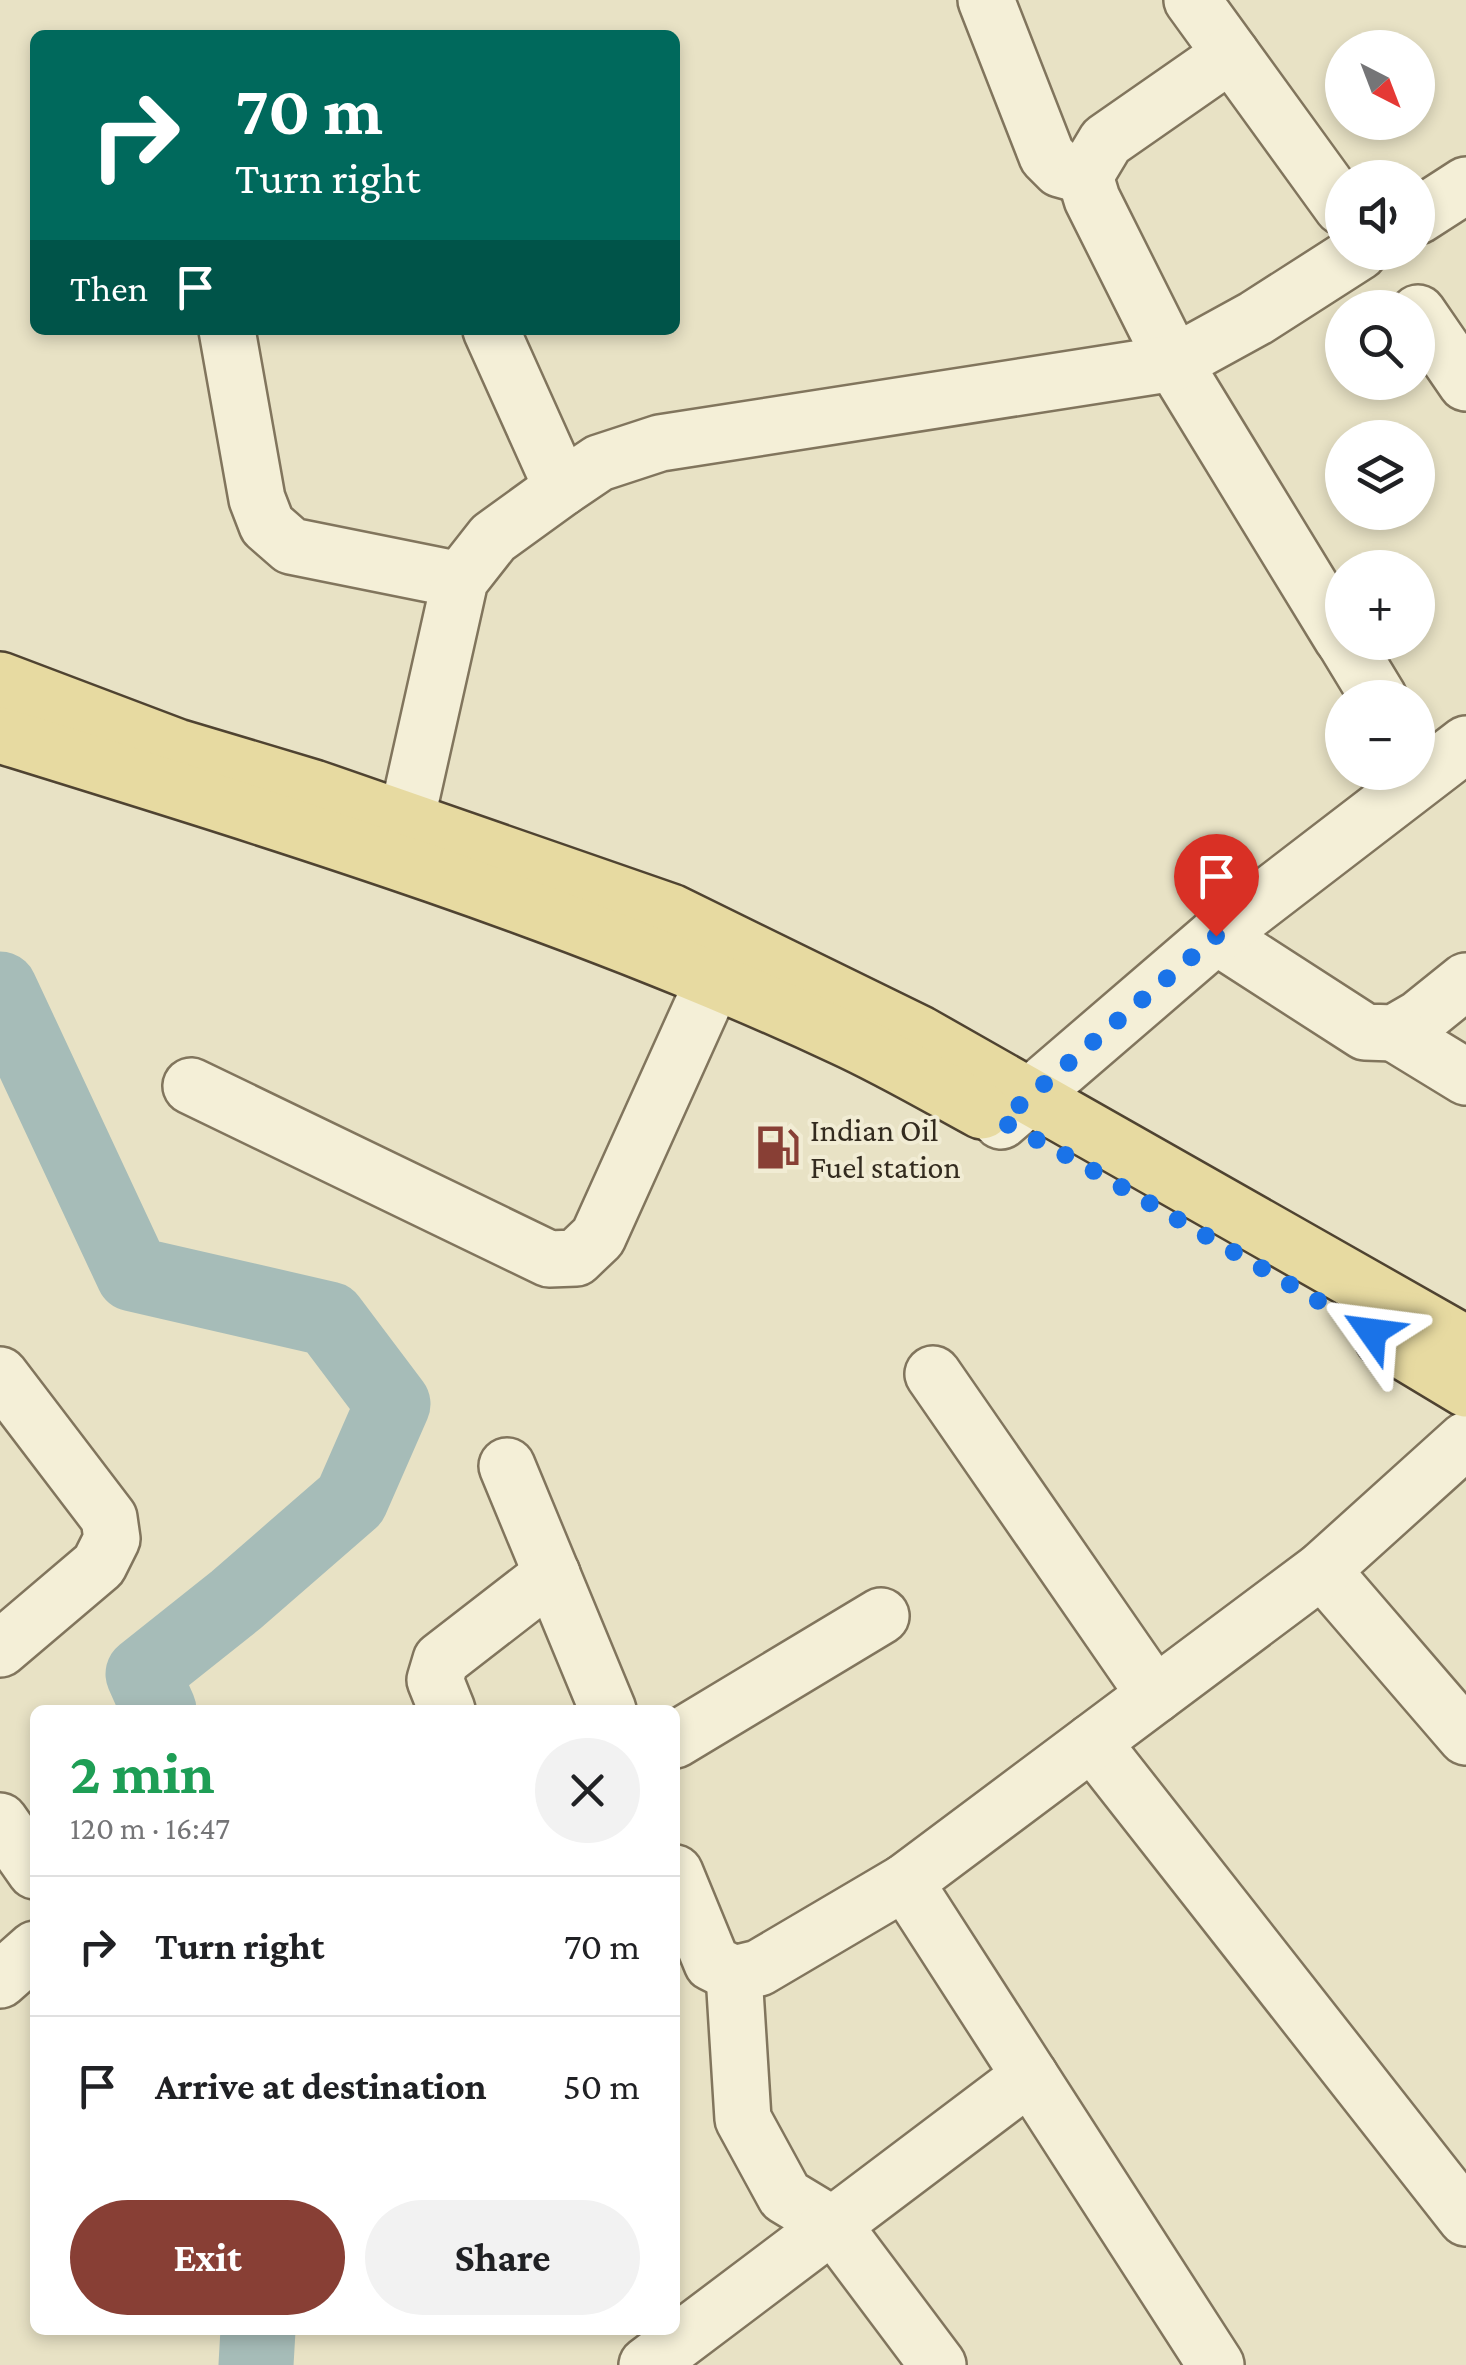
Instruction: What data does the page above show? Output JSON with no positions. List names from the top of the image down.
{
  "places": {
    "fuel station": ["Indian Oil Fuel station"]
  },
  "north": "bottom right",
  "page": {
    "map_buttons": ["+", "−"],
    "turn": ["70 m", "Turn right"],
    "then": "Then",
    "heading": ["2 min", "120 m · 16:47"],
    "list": [
      {
        "name": "Turn right",
        "value": "70 m"
      },
      {
        "name": "Arrive at destination",
        "value": "50 m"
      }
    ],
    "buttons": ["Exit", "Share"]
  }
}
